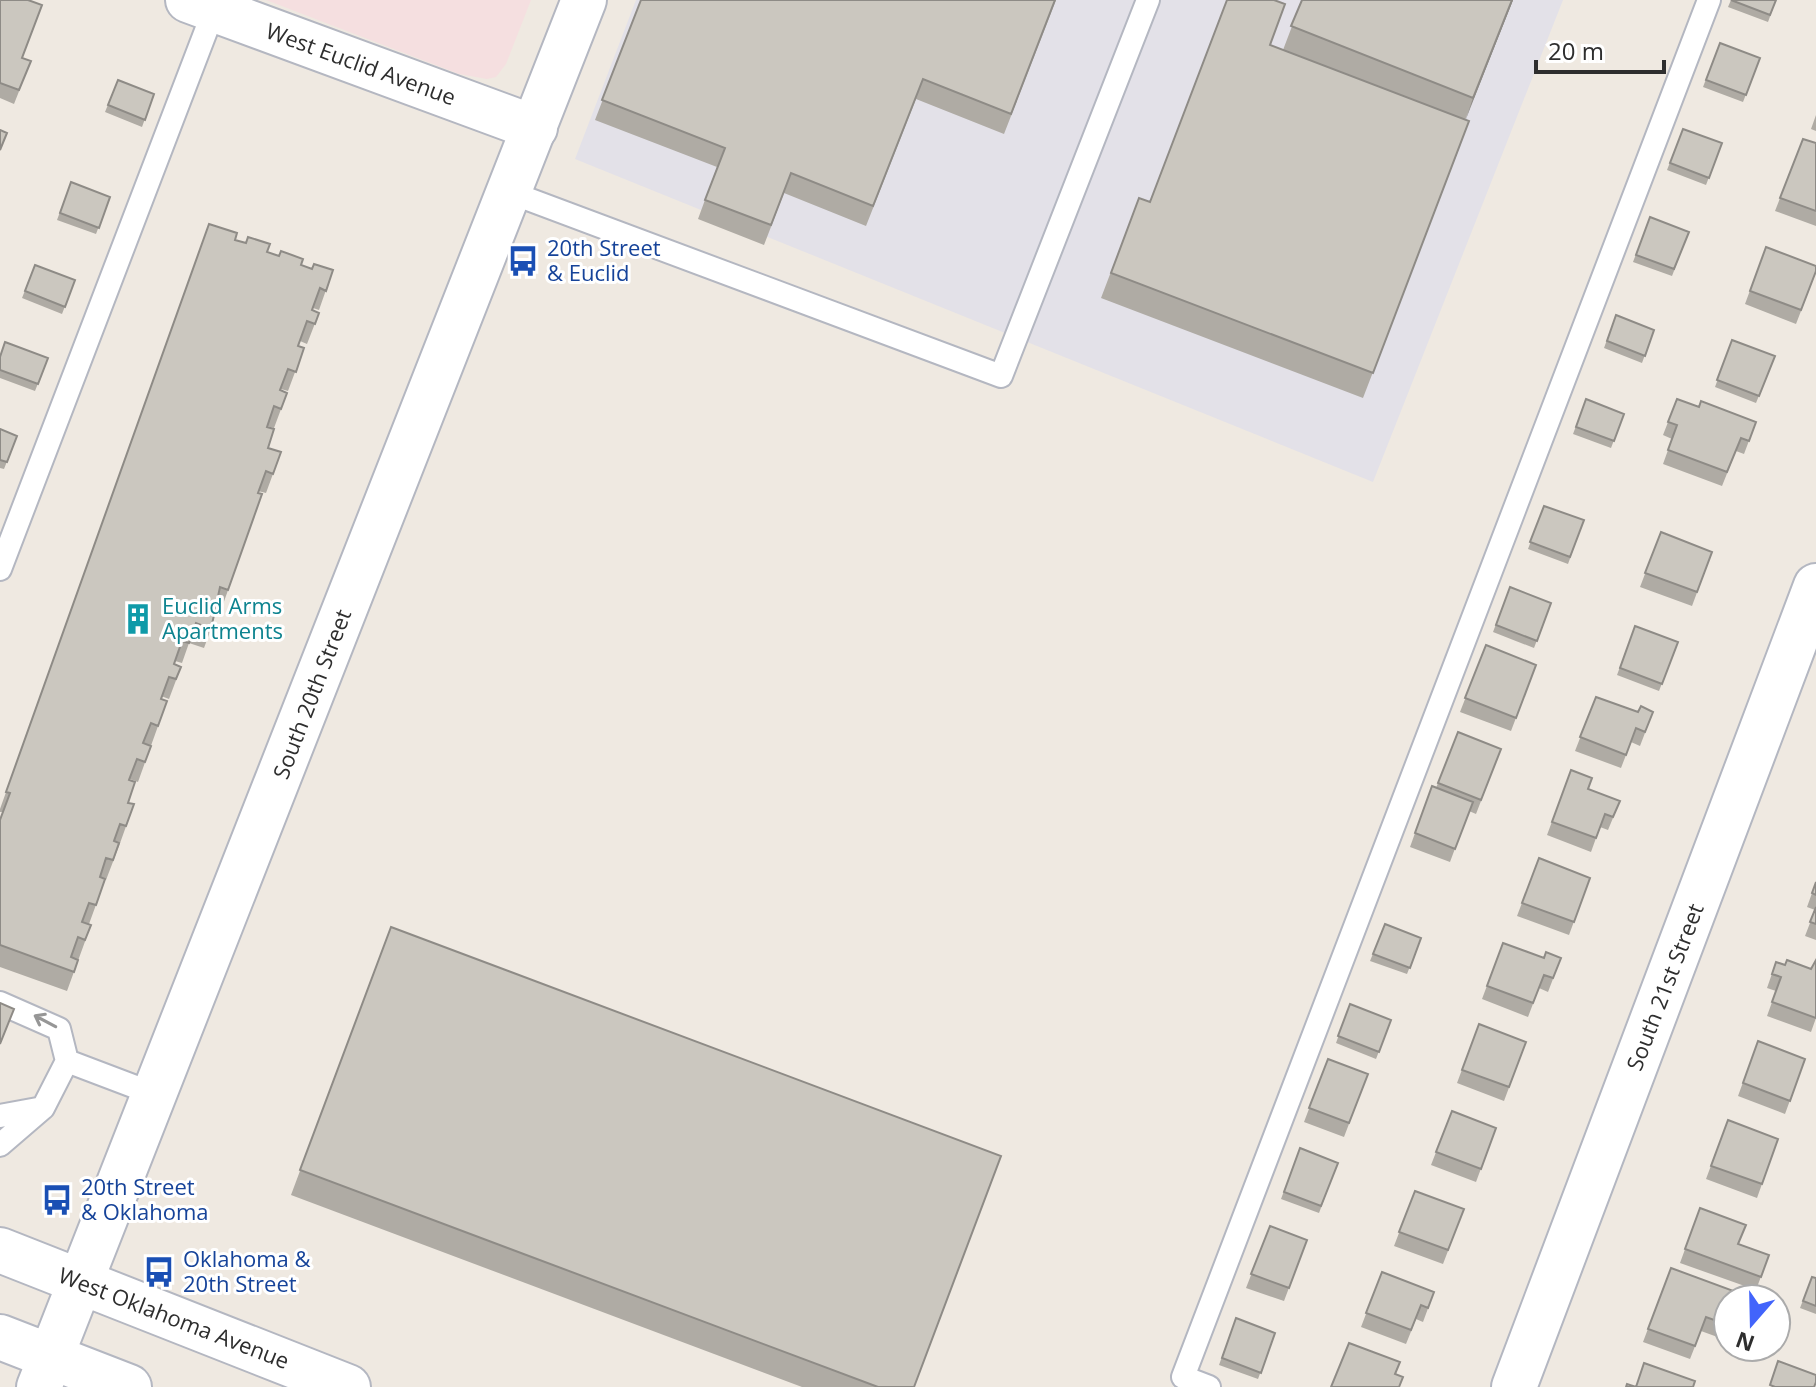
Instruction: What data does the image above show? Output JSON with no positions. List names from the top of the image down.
{
  "streets": {
    "street": [
      "West Euclid Avenue",
      "South 20th Street",
      "South 21st Street",
      "West Oklahoma Avenue"
    ]
  },
  "crossings": [
    ["West Euclid Avenue", "South 20th Street"],
    ["South 20th Street", "West Oklahoma Avenue"]
  ],
  "places": {
    "bus stop": ["20th Street & Euclid", "20th Street & Oklahoma", "Oklahoma & 20th Street"],
    "building": ["Euclid Arms Apartments"]
  },
  "scale_bar": "20 m",
  "north": "bottom"
}
